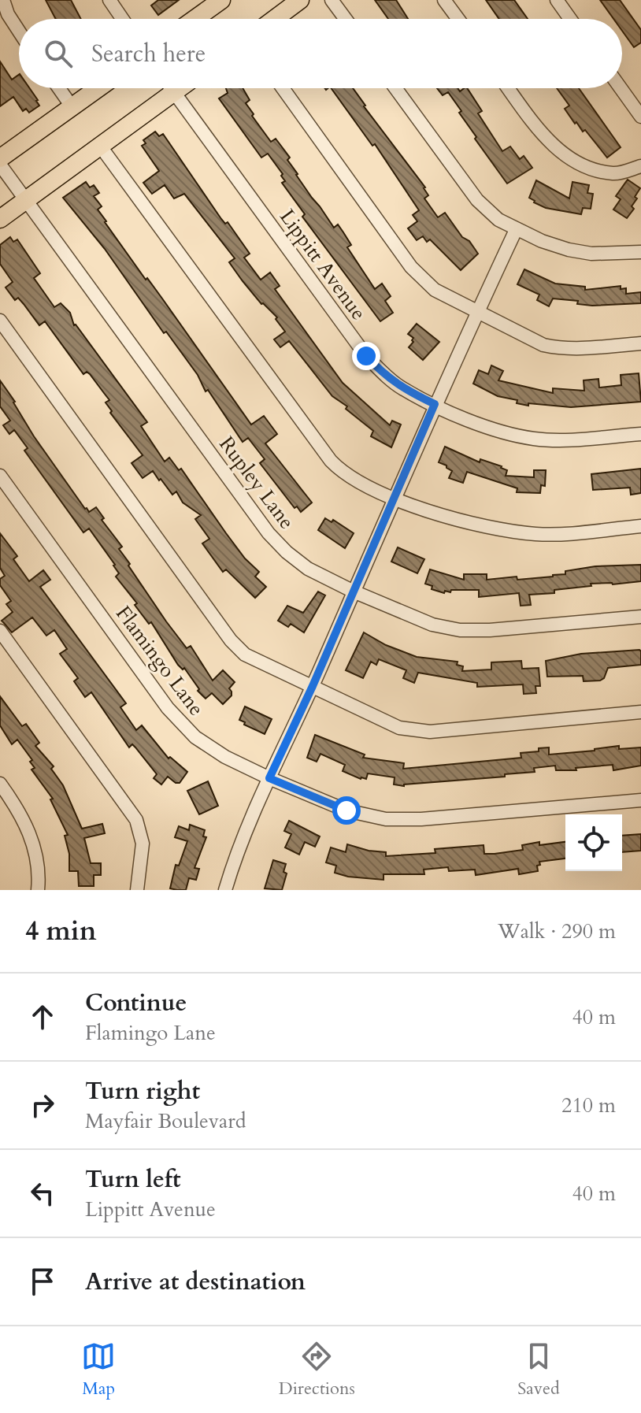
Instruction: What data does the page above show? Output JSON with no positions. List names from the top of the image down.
{
  "streets": {
    "street": ["Lippitt Avenue", "Rupley Lane", "Flamingo Lane"]
  },
  "page": {
    "search": "Search here",
    "heading": ["4 min", "Walk · 290 m"],
    "list": [
      ["Continue", "Flamingo Lane", "40 m"],
      ["Turn right", "Mayfair Boulevard", "210 m"],
      ["Turn left", "Lippitt Avenue", "40 m"],
      "Arrive at destination"
    ],
    "nav": ["Map", "Directions", "Saved"]
  }
}
